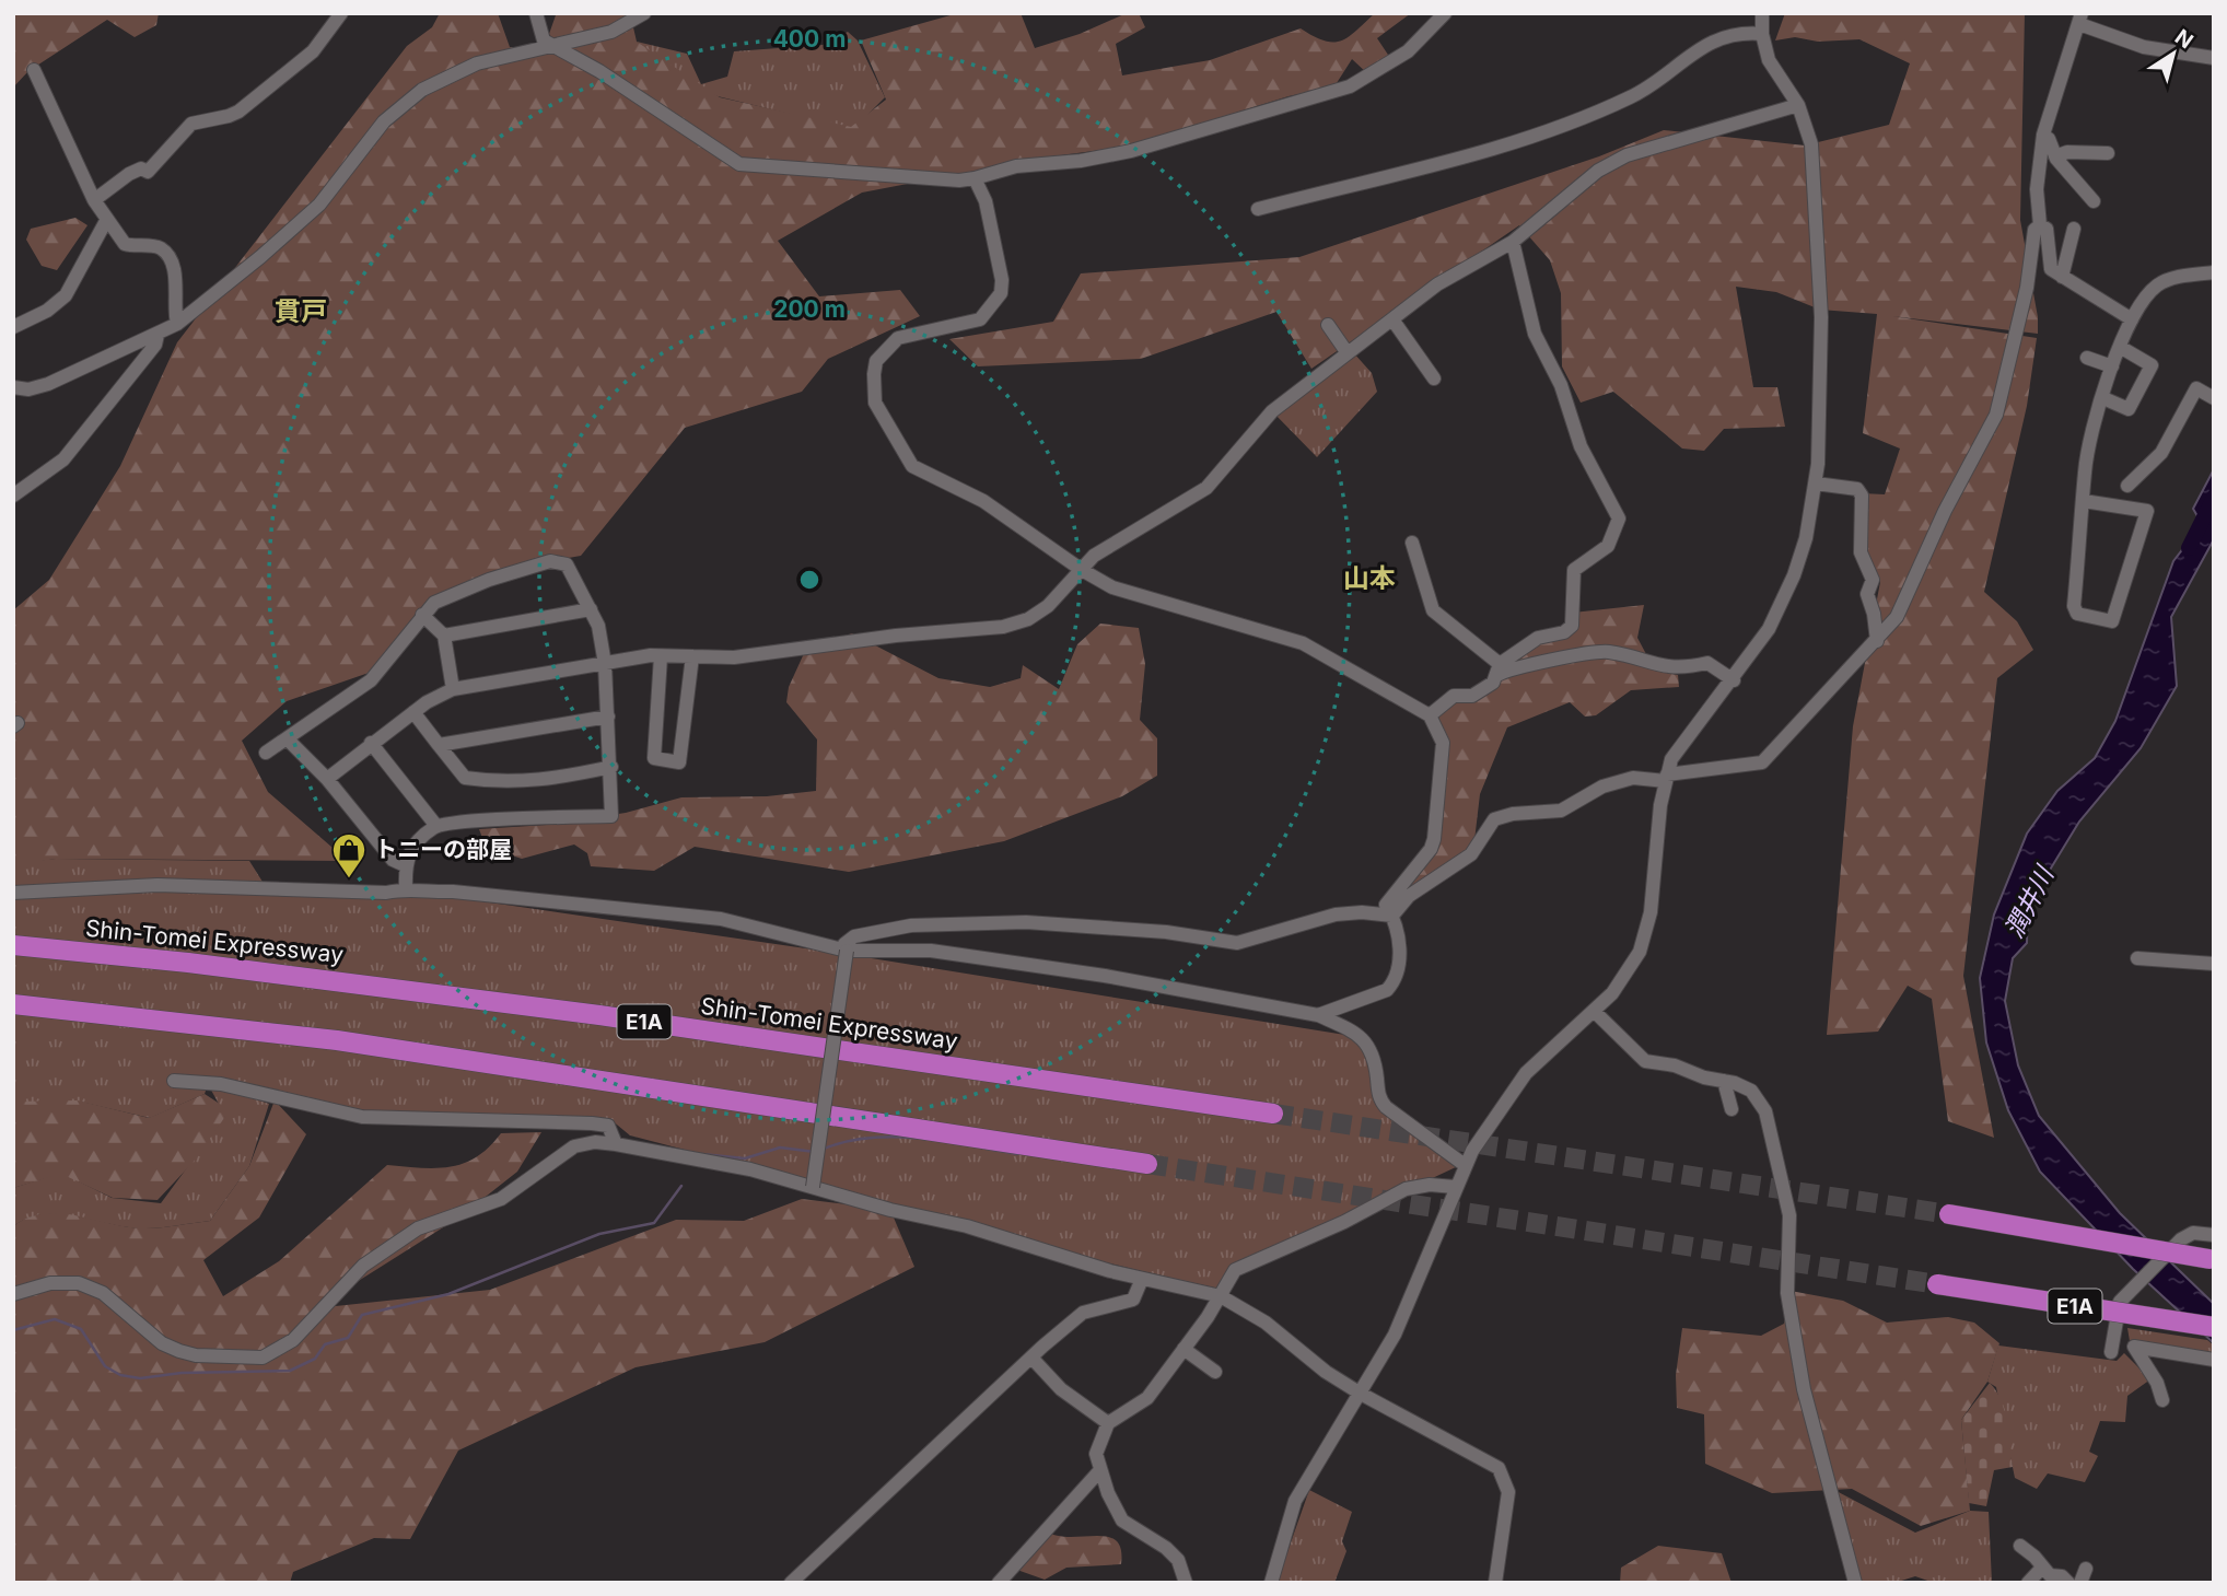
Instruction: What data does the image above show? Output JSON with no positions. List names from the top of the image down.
{
  "streets": {
    "highway": ["Shin-Tomei Expressway", "E1A"]
  },
  "districts": ["貫戸", "山本"],
  "water": ["潤井川"],
  "places": {
    "shop": ["トニーの部屋"]
  },
  "north": "top right",
  "rings": ["400 m", "200 m"]
}
